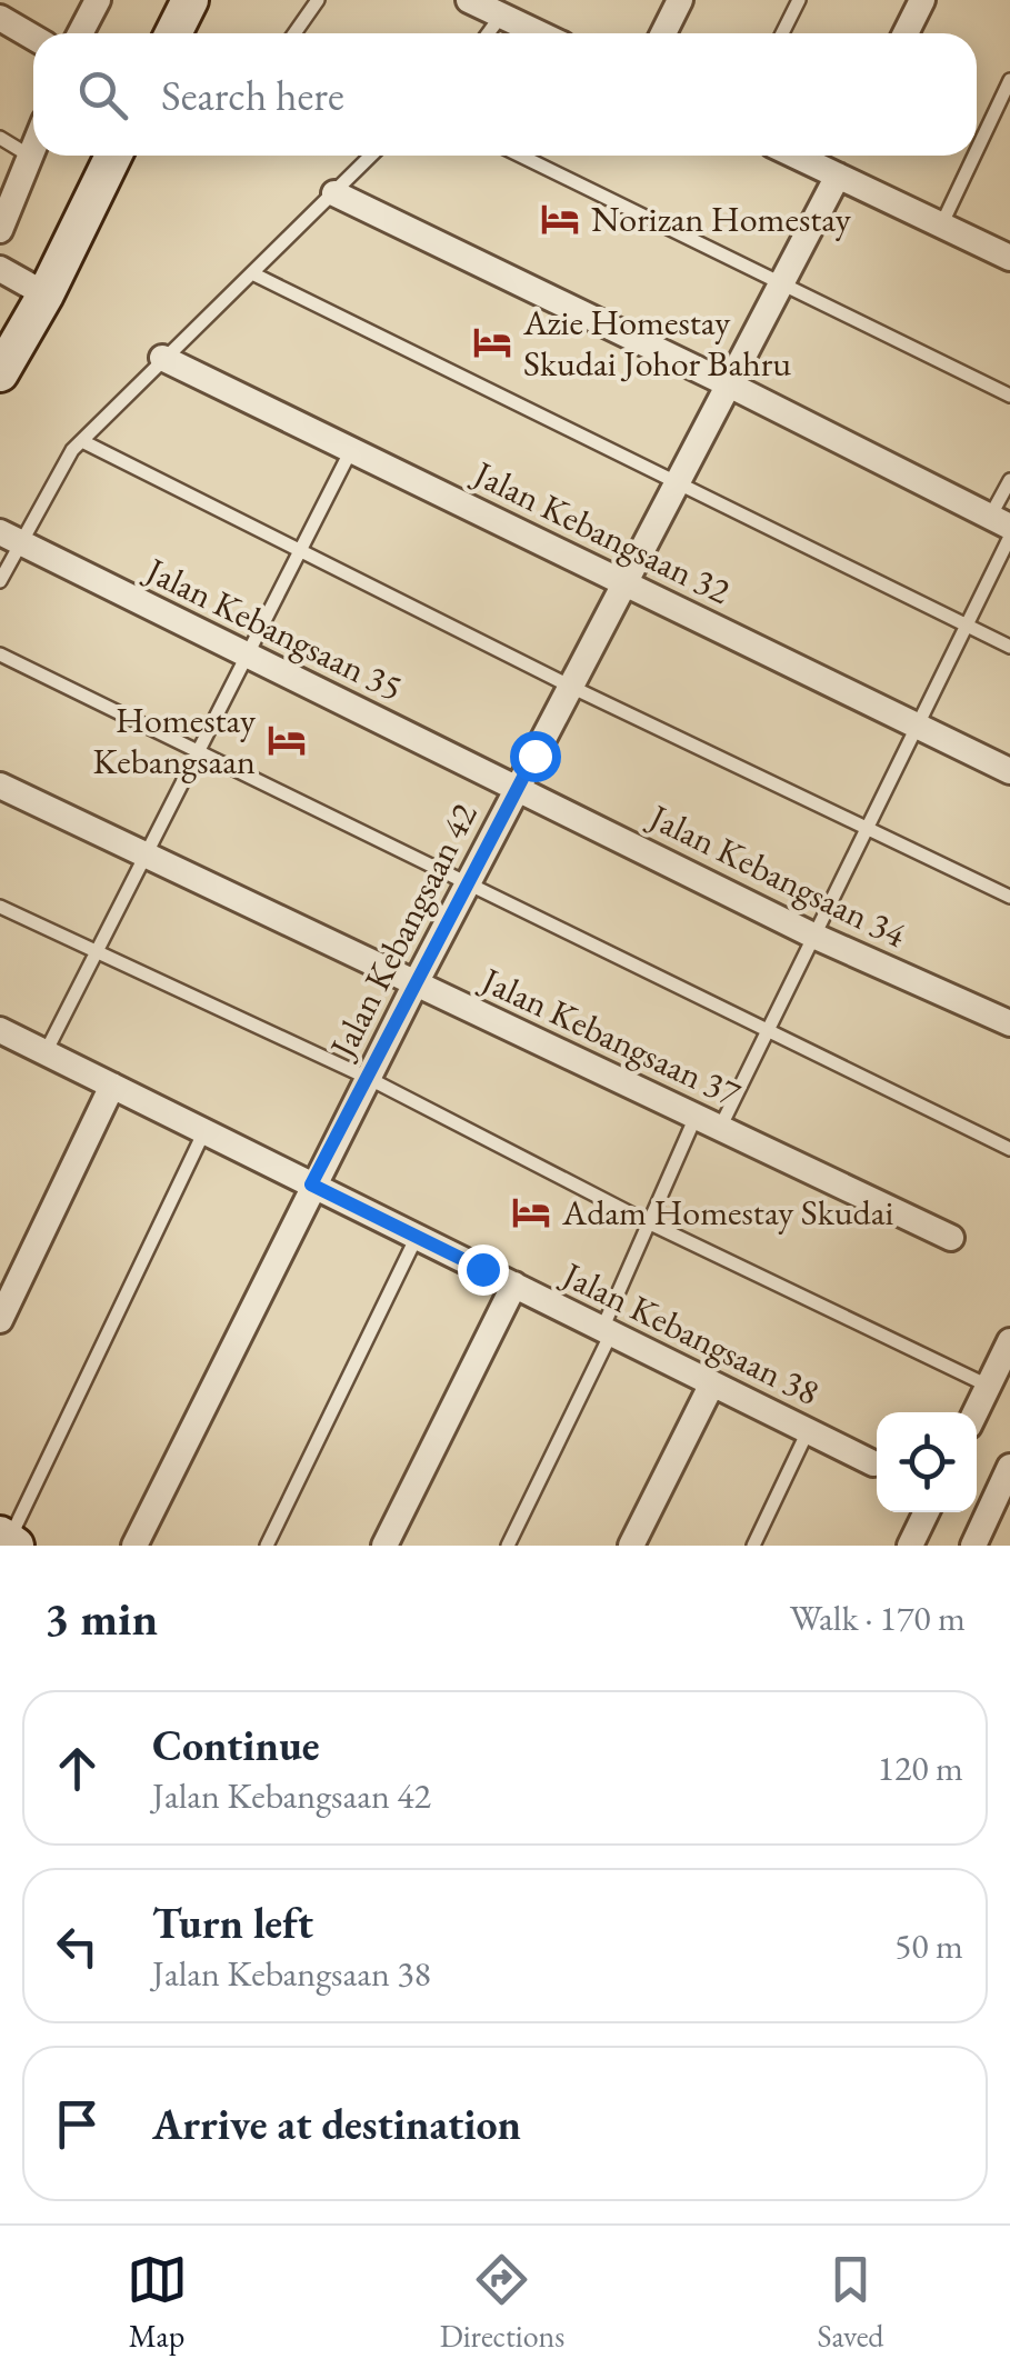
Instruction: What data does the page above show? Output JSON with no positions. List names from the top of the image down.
{
  "streets": {
    "street": [
      "Jalan Kebangsaan 32",
      "Jalan Kebangsaan 35",
      "Jalan Kebangsaan 34",
      "Jalan Kebangsaan 42",
      "Jalan Kebangsaan 37",
      "Jalan Kebangsaan 38"
    ]
  },
  "crossings": [
    ["Jalan Kebangsaan 32", "Jalan Kebangsaan 42"],
    ["Jalan Kebangsaan 35", "Jalan Kebangsaan 34"],
    ["Jalan Kebangsaan 35", "Jalan Kebangsaan 42"],
    ["Jalan Kebangsaan 34", "Jalan Kebangsaan 42"],
    ["Jalan Kebangsaan 42", "Jalan Kebangsaan 37"],
    ["Jalan Kebangsaan 42", "Jalan Kebangsaan 38"]
  ],
  "places": {
    "hotel": [
      "Norizan Homestay",
      "Azie Homestay Skudai Johor Bahru",
      "Homestay Kebangsaan",
      "Adam Homestay Skudai"
    ]
  },
  "page": {
    "search": "Search here",
    "heading": ["3 min", "Walk · 170 m"],
    "list": [
      ["Continue", "Jalan Kebangsaan 42", "120 m"],
      ["Turn left", "Jalan Kebangsaan 38", "50 m"],
      "Arrive at destination"
    ],
    "nav": ["Map", "Directions", "Saved"]
  }
}
